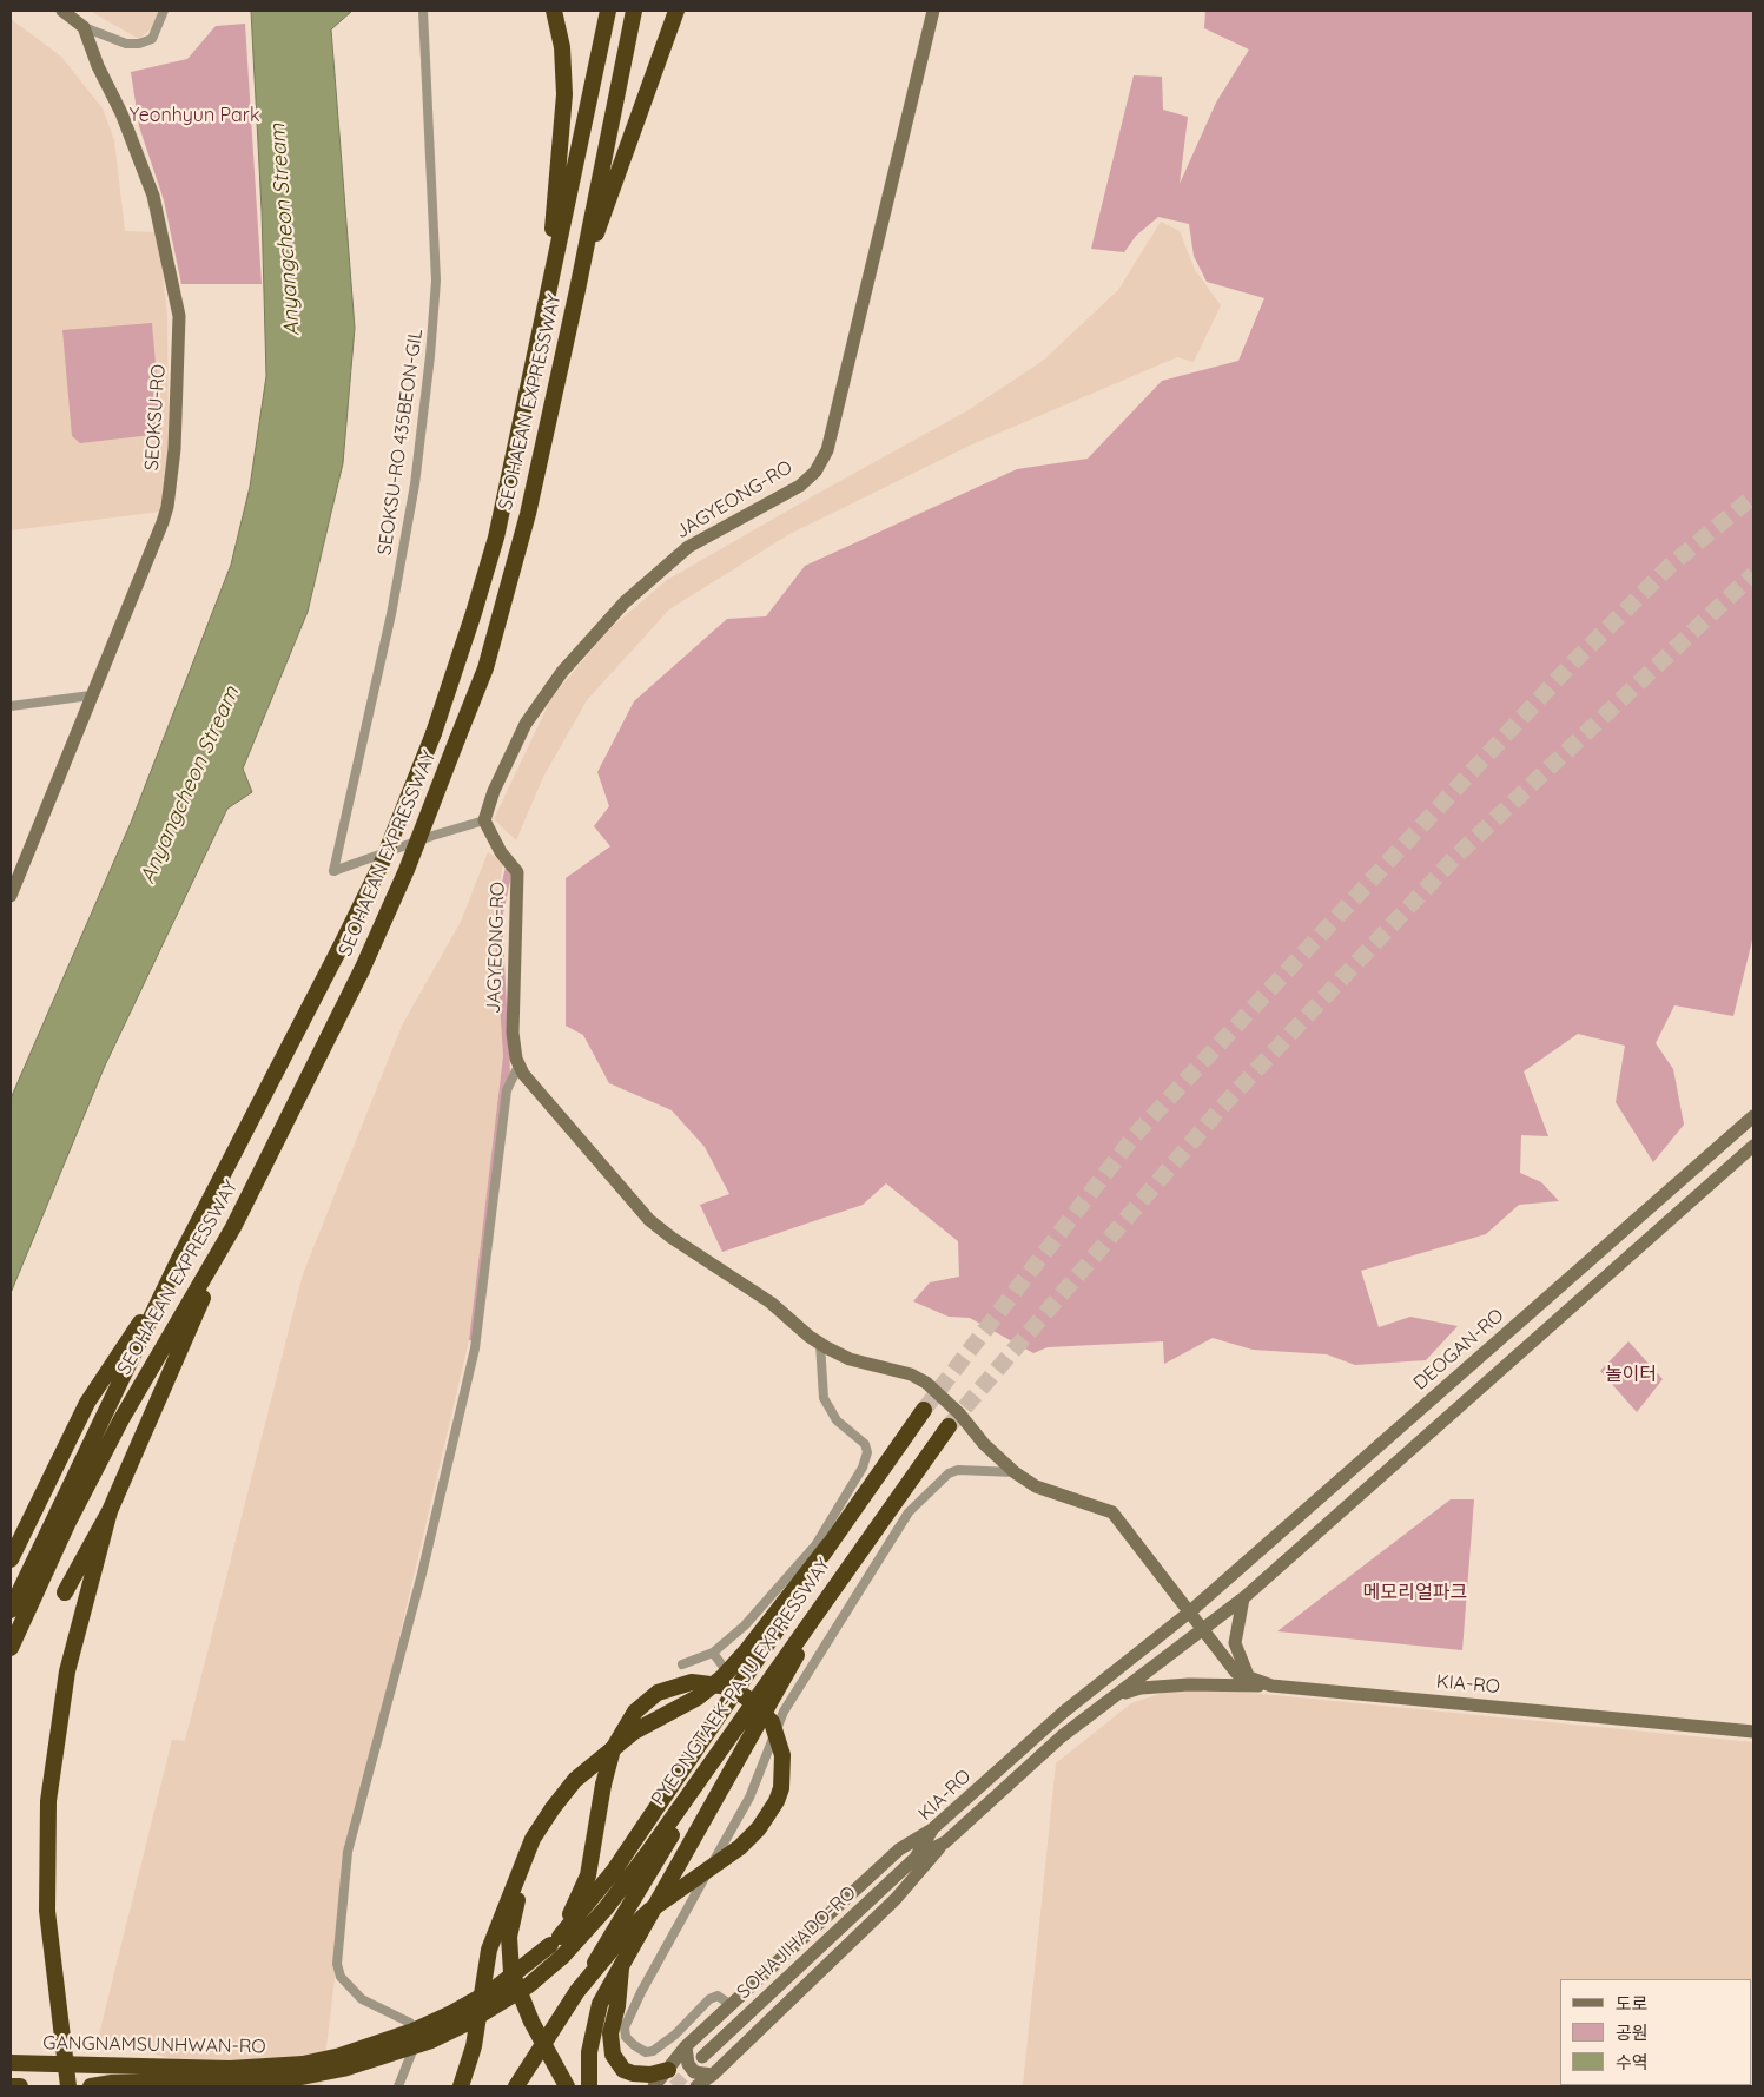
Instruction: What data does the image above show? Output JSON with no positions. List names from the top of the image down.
{
  "streets": {
    "highway": ["SEOHAEAN EXPRESSWAY", "PYEONGTAEK-PAJU EXPRESSWAY", "GANGNAMSUNHWAN-RO"],
    "main road": [
      "SEOKSU-RO",
      "JAGYEONG-RO",
      "DEOGAN-RO",
      "KIA-RO",
      "SOHAJIHADO-RO"
    ],
    "street": ["SEOKSU-RO 435BEON-GIL"]
  },
  "crossings": [
    ["SEOKSU-RO 435BEON-GIL", "JAGYEONG-RO"],
    ["JAGYEONG-RO", "DEOGAN-RO"],
    ["JAGYEONG-RO", "KIA-RO"],
    ["DEOGAN-RO", "KIA-RO"],
    ["PYEONGTAEK-PAJU EXPRESSWAY", "GANGNAMSUNHWAN-RO"],
    ["KIA-RO", "SOHAJIHADO-RO"]
  ],
  "water": ["Anyangcheon Stream"],
  "parks": ["Yeonhyun Park", "놀이터", "메모리얼파크"],
  "legend": ["도로", "공원", "수역"]
}
